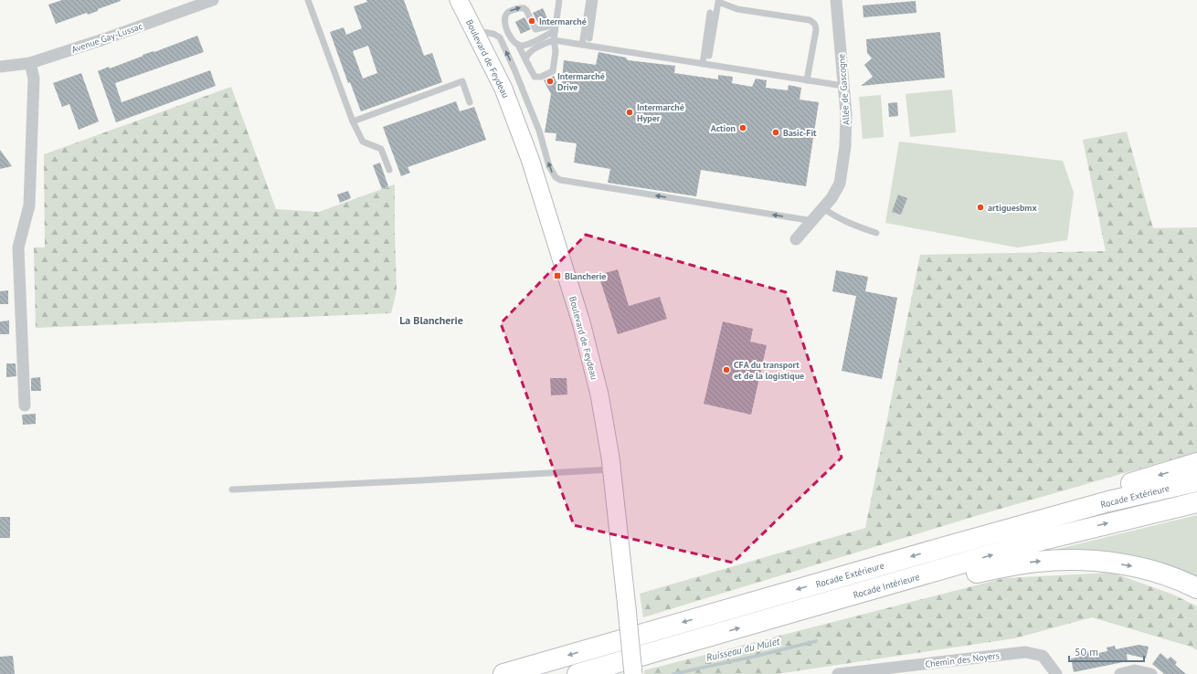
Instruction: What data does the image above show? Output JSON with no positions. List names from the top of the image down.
{
  "streets": {
    "highway": ["Rocade Extérieure", "Rocade Intérieure"],
    "main road": ["Boulevard de Feydeau"],
    "street": ["Avenue Gay-Lussac", "Allée de Gascogne", "Chemin des Noyers"]
  },
  "one_way": ["Rocade Extérieure"],
  "districts": ["La Blancherie"],
  "water": ["Ruisseau du Mulet"],
  "places": {
    "other": [
      "Intermarché",
      "Intermarché Drive",
      "Intermarché Hyper",
      "Action",
      "Basic-Fit",
      "artiguesbmx",
      "CFA du transport et de la logistique"
    ],
    "transit": ["Blancherie"]
  },
  "scale_bar": "50 m"
}
